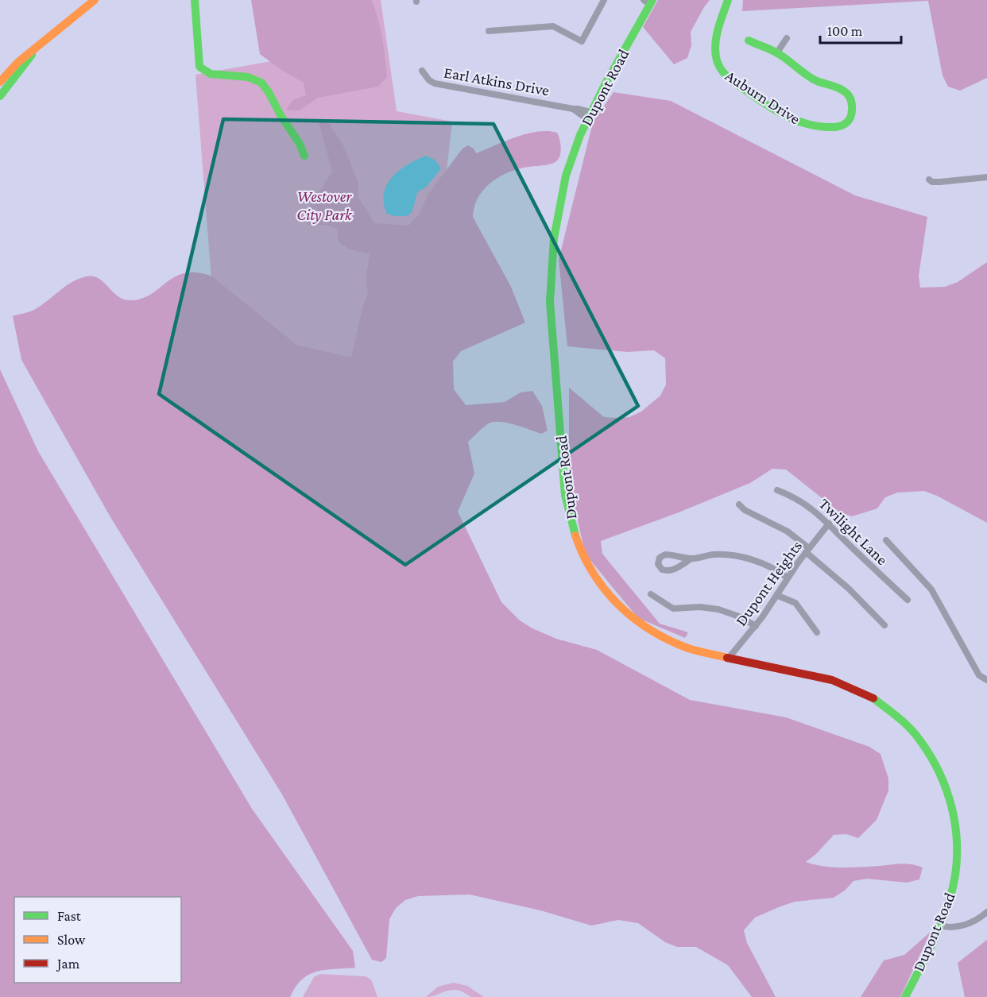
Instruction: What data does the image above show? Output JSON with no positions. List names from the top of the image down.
{
  "streets": {
    "street": [
      "Earl Atkins Drive",
      "Dupont Road",
      "Auburn Drive",
      "Twilight Lane",
      "Dupont Heights"
    ]
  },
  "crossings": [
    ["Earl Atkins Drive", "Dupont Road"],
    ["Dupont Road", "Dupont Heights"],
    ["Twilight Lane", "Dupont Heights"]
  ],
  "parks": ["Westover City Park"],
  "legend": ["Fast", "Slow", "Jam"],
  "scale_bar": "100 m"
}
